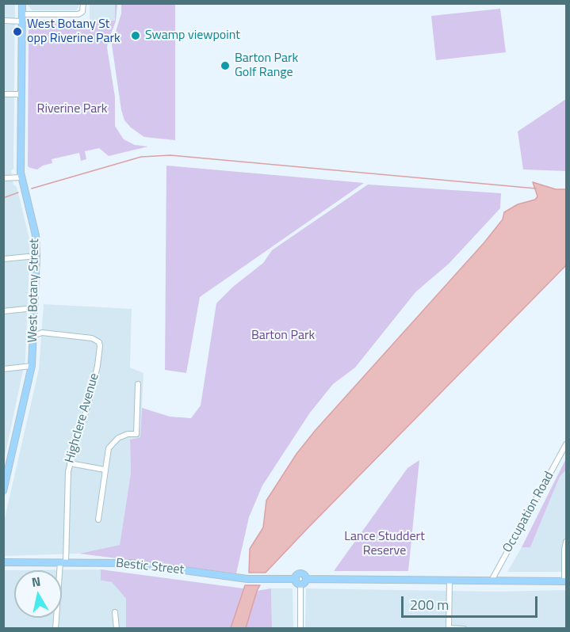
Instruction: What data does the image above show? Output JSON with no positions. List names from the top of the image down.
{
  "streets": {
    "main road": ["West Botany Street", "Bestic Street"],
    "street": ["Highclere Avenue", "Occupation Road"]
  },
  "crossings": [
    ["West Botany Street", "Highclere Avenue"],
    ["Highclere Avenue", "Bestic Street"]
  ],
  "parks": ["Riverine Park", "Barton Park", "Lance Studdert Reserve"],
  "places": ["West Botany St opp Riverine Park", "Swamp viewpoint", "Barton Park Golf Range"],
  "scale_bar": "200 m",
  "north": "top"
}
